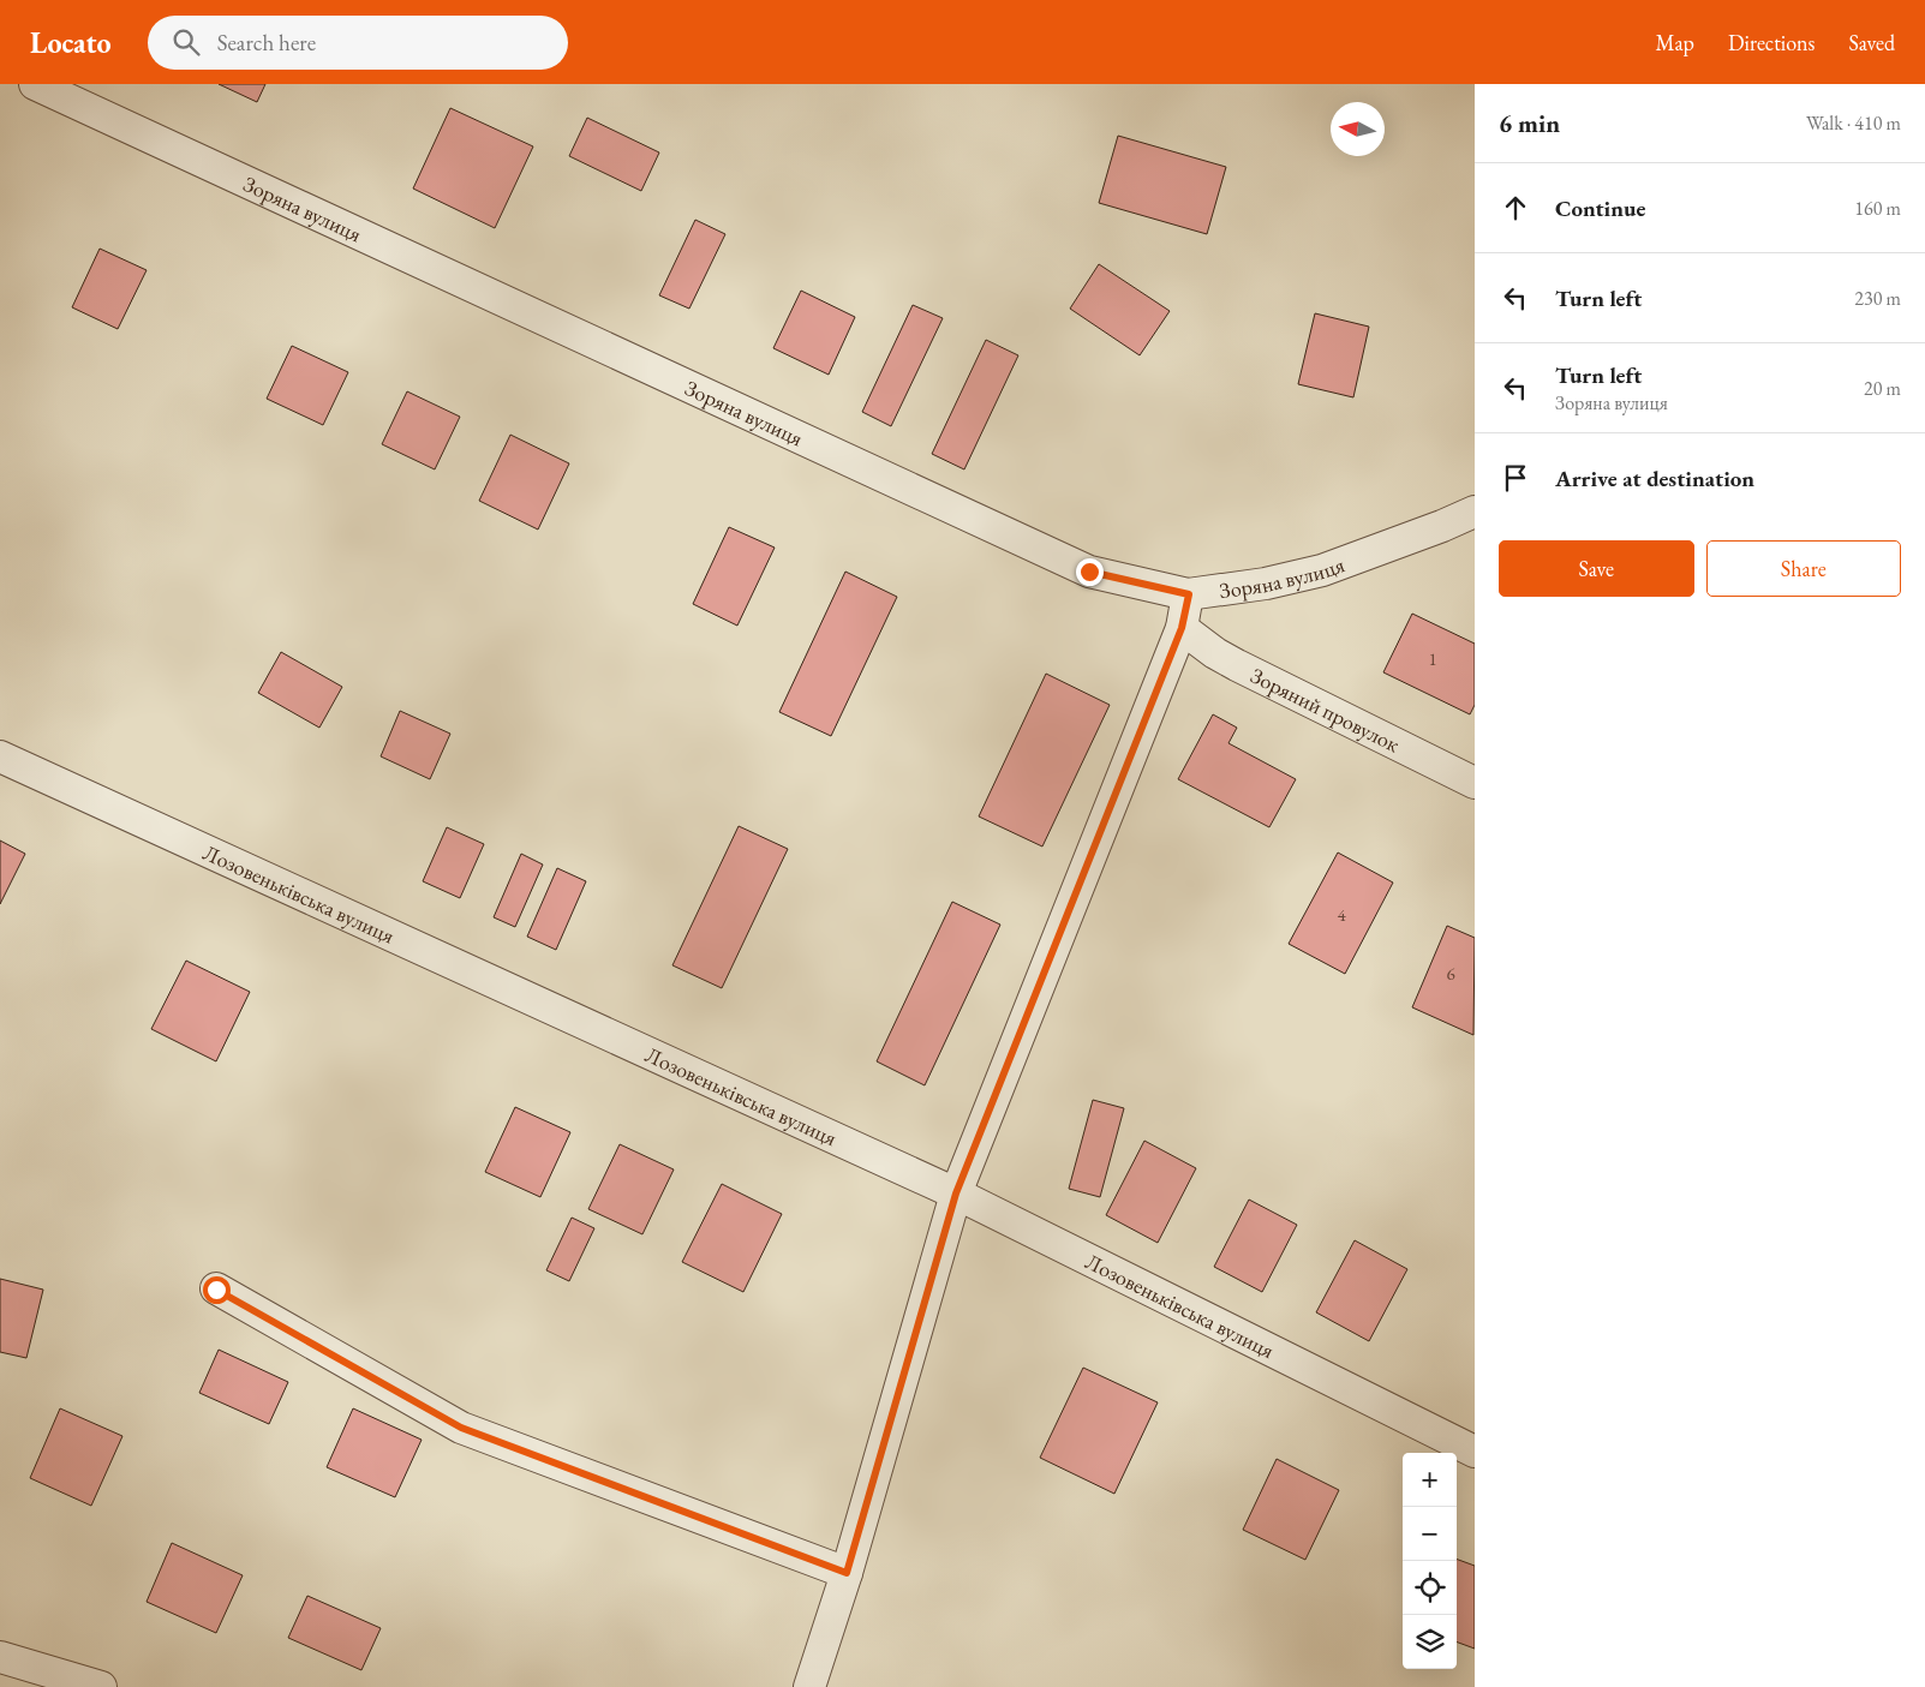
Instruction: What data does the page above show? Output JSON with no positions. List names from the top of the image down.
{
  "streets": {
    "street": ["Зоряна вулиця", "Зоряний провулок", "Лозовеньківська вулиця"]
  },
  "house_numbers": ["1", "4", "6"],
  "north": "left",
  "page": {
    "header": "Locato",
    "search": "Search here",
    "nav": ["Map", "Directions", "Saved"],
    "heading": ["6 min", "Walk · 410 m"],
    "list": [
      ["Continue", "160 m"],
      ["Turn left", "230 m"],
      ["Turn left", "Зоряна вулиця", "20 m"],
      "Arrive at destination"
    ],
    "buttons": ["Save", "Share"],
    "map_buttons": ["+", "−"]
  }
}
